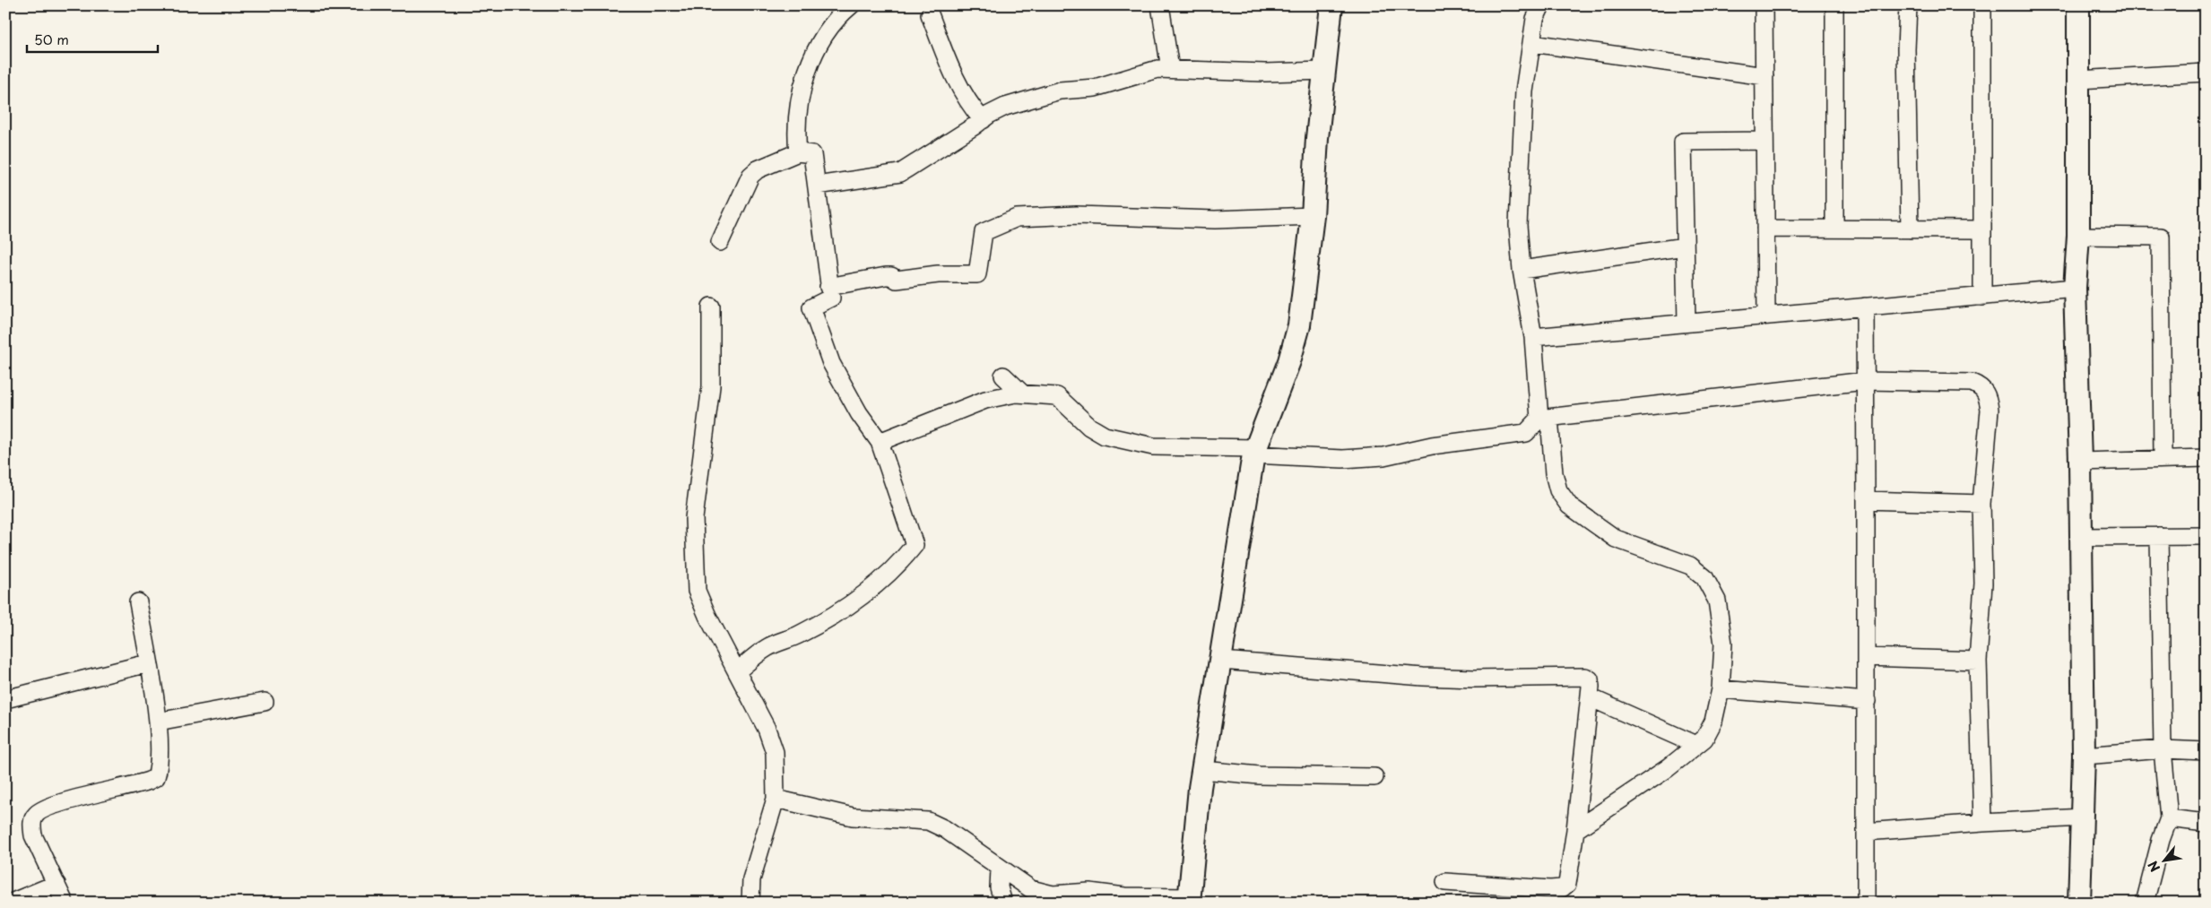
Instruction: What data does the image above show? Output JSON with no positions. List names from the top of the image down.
{
  "scale_bar": "50 m",
  "north": "bottom left"
}
